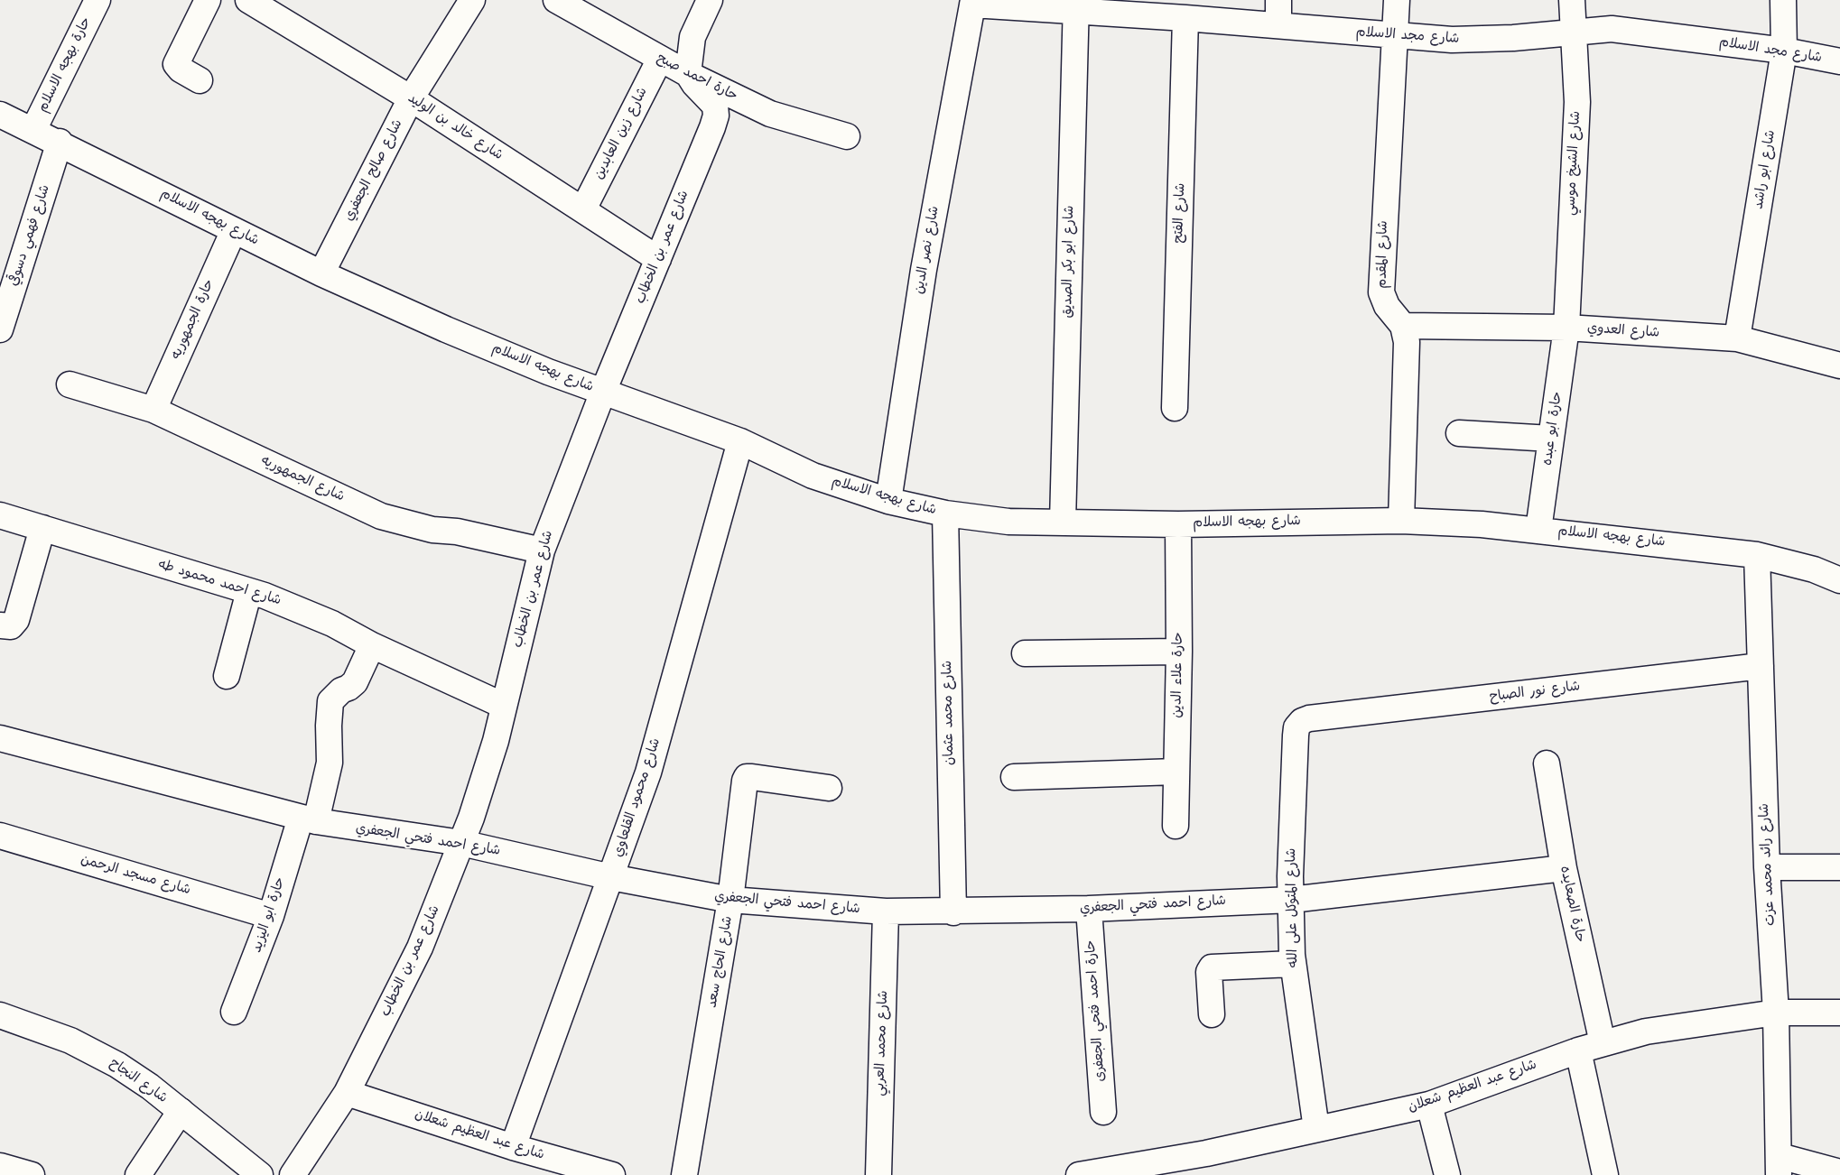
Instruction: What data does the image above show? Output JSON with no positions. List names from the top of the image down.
{
  "streets": {
    "street": [
      "شارع مجد الاسلام",
      "حارة بهجه الاسلام",
      "حارة احمد صبح",
      "شارع خالد بن الوليد",
      "شارع زين العابدين",
      "شارع الشيخ موسي",
      "شارع ابو راشد",
      "شارع صالح الجعفري",
      "شارع الفتح",
      "شارع بهجه الاسلام",
      "شارع فهمي دسوقي",
      "شارع عمر بن الخطاب",
      "شارع نصر الدين",
      "شارع المقدم",
      "شارع ابو بكر الصديق",
      "حارة الجمهوريه",
      "شارع العدوي",
      "حارة ابو عبده",
      "شارع الجمهوريه",
      "شارع احمد محمود طه",
      "حارة علاء الدين",
      "شارع نور الصباح",
      "شارع محمد عثمان",
      "شارع محمود القلعاوي",
      "شارع احمد فتحي الجعفري",
      "شارع رائد محمد عزت",
      "شارع مسجد الرحمن",
      "حارة الصعايده",
      "شارع المتوكل على الله",
      "حارة ابو اليزيد",
      "شارع الحاج سعد",
      "حارة احمد فتحي الجعفرى",
      "شارع محمد العربي",
      "شارع النجاح",
      "شارع عبد العظيم شعلان"
    ]
  },
  "crossings": [
    ["شارع مجد الاسلام", "شارع الشيخ موسي"],
    ["شارع مجد الاسلام", "شارع ابو راشد"],
    ["شارع مجد الاسلام", "شارع الفتح"],
    ["شارع مجد الاسلام", "شارع نصر الدين"],
    ["شارع مجد الاسلام", "شارع المقدم"],
    ["شارع مجد الاسلام", "شارع ابو بكر الصديق"],
    ["حارة بهجه الاسلام", "شارع بهجه الاسلام"],
    ["حارة احمد صبح", "شارع زين العابدين"],
    ["حارة احمد صبح", "شارع عمر بن الخطاب"],
    ["شارع خالد بن الوليد", "شارع زين العابدين"],
    ["شارع خالد بن الوليد", "شارع صالح الجعفري"],
    ["شارع خالد بن الوليد", "شارع عمر بن الخطاب"],
    ["شارع الشيخ موسي", "شارع العدوي"],
    ["شارع الشيخ موسي", "حارة ابو عبده"],
    ["شارع ابو راشد", "شارع العدوي"],
    ["شارع صالح الجعفري", "شارع بهجه الاسلام"],
    ["شارع بهجه الاسلام", "شارع فهمي دسوقي"],
    ["شارع بهجه الاسلام", "شارع عمر بن الخطاب"],
    ["شارع بهجه الاسلام", "شارع نصر الدين"],
    ["شارع بهجه الاسلام", "شارع ابو بكر الصديق"],
    ["شارع بهجه الاسلام", "حارة الجمهوريه"],
    ["شارع بهجه الاسلام", "حارة ابو عبده"],
    ["شارع بهجه الاسلام", "حارة علاء الدين"],
    ["شارع بهجه الاسلام", "شارع محمد عثمان"],
    ["شارع بهجه الاسلام", "شارع محمود القلعاوي"],
    ["شارع بهجه الاسلام", "شارع رائد محمد عزت"],
    ["شارع عمر بن الخطاب", "شارع الجمهوريه"],
    ["شارع عمر بن الخطاب", "شارع احمد محمود طه"],
    ["شارع عمر بن الخطاب", "شارع احمد فتحي الجعفري"],
    ["شارع عمر بن الخطاب", "شارع عبد العظيم شعلان"],
    ["شارع المقدم", "شارع العدوي"],
    ["حارة الجمهوريه", "شارع الجمهوريه"],
    ["شارع العدوي", "حارة ابو عبده"],
    ["شارع احمد محمود طه", "حارة ابو اليزيد"],
    ["شارع نور الصباح", "شارع رائد محمد عزت"],
    ["شارع نور الصباح", "شارع المتوكل على الله"],
    ["شارع محمد عثمان", "شارع احمد فتحي الجعفري"],
    ["شارع محمود القلعاوي", "شارع احمد فتحي الجعفري"],
    ["شارع محمود القلعاوي", "شارع عبد العظيم شعلان"],
    ["شارع احمد فتحي الجعفري", "حارة الصعايده"],
    ["شارع احمد فتحي الجعفري", "شارع المتوكل على الله"],
    ["شارع احمد فتحي الجعفري", "حارة ابو اليزيد"],
    ["شارع احمد فتحي الجعفري", "شارع الحاج سعد"],
    ["شارع احمد فتحي الجعفري", "حارة احمد فتحي الجعفرى"],
    ["شارع احمد فتحي الجعفري", "شارع محمد العربي"],
    ["شارع رائد محمد عزت", "شارع عبد العظيم شعلان"],
    ["شارع مسجد الرحمن", "حارة ابو اليزيد"],
    ["حارة الصعايده", "شارع عبد العظيم شعلان"],
    ["شارع المتوكل على الله", "شارع عبد العظيم شعلان"]
  ]
}
